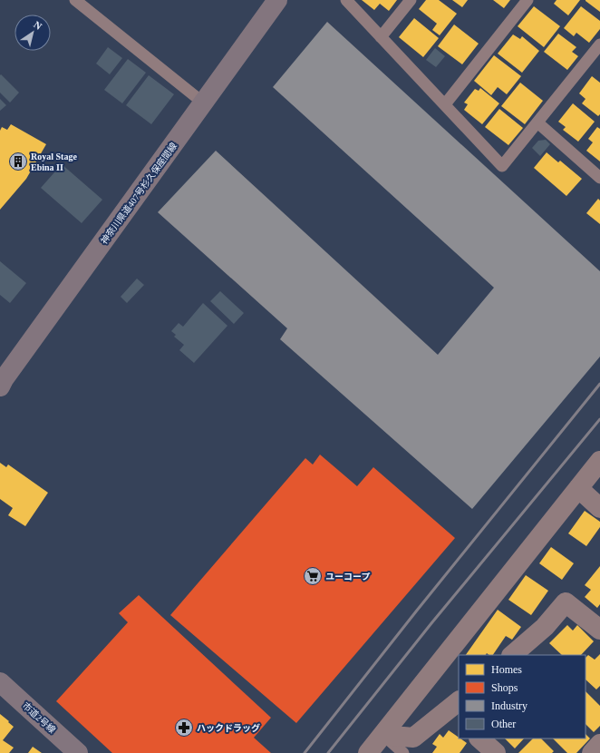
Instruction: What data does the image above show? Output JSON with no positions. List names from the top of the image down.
{
  "streets": {
    "main road": ["神奈川県道407号杉久保座間線", "市道2号線"]
  },
  "places": {
    "building": ["Royal Stage Ebina II"],
    "supermarket": ["ユーコープ"],
    "pharmacy": ["ハックドラッグ"]
  },
  "legend": [
    "Homes",
    "Shops",
    "Industry",
    "Other"
  ],
  "north": "top right"
}
